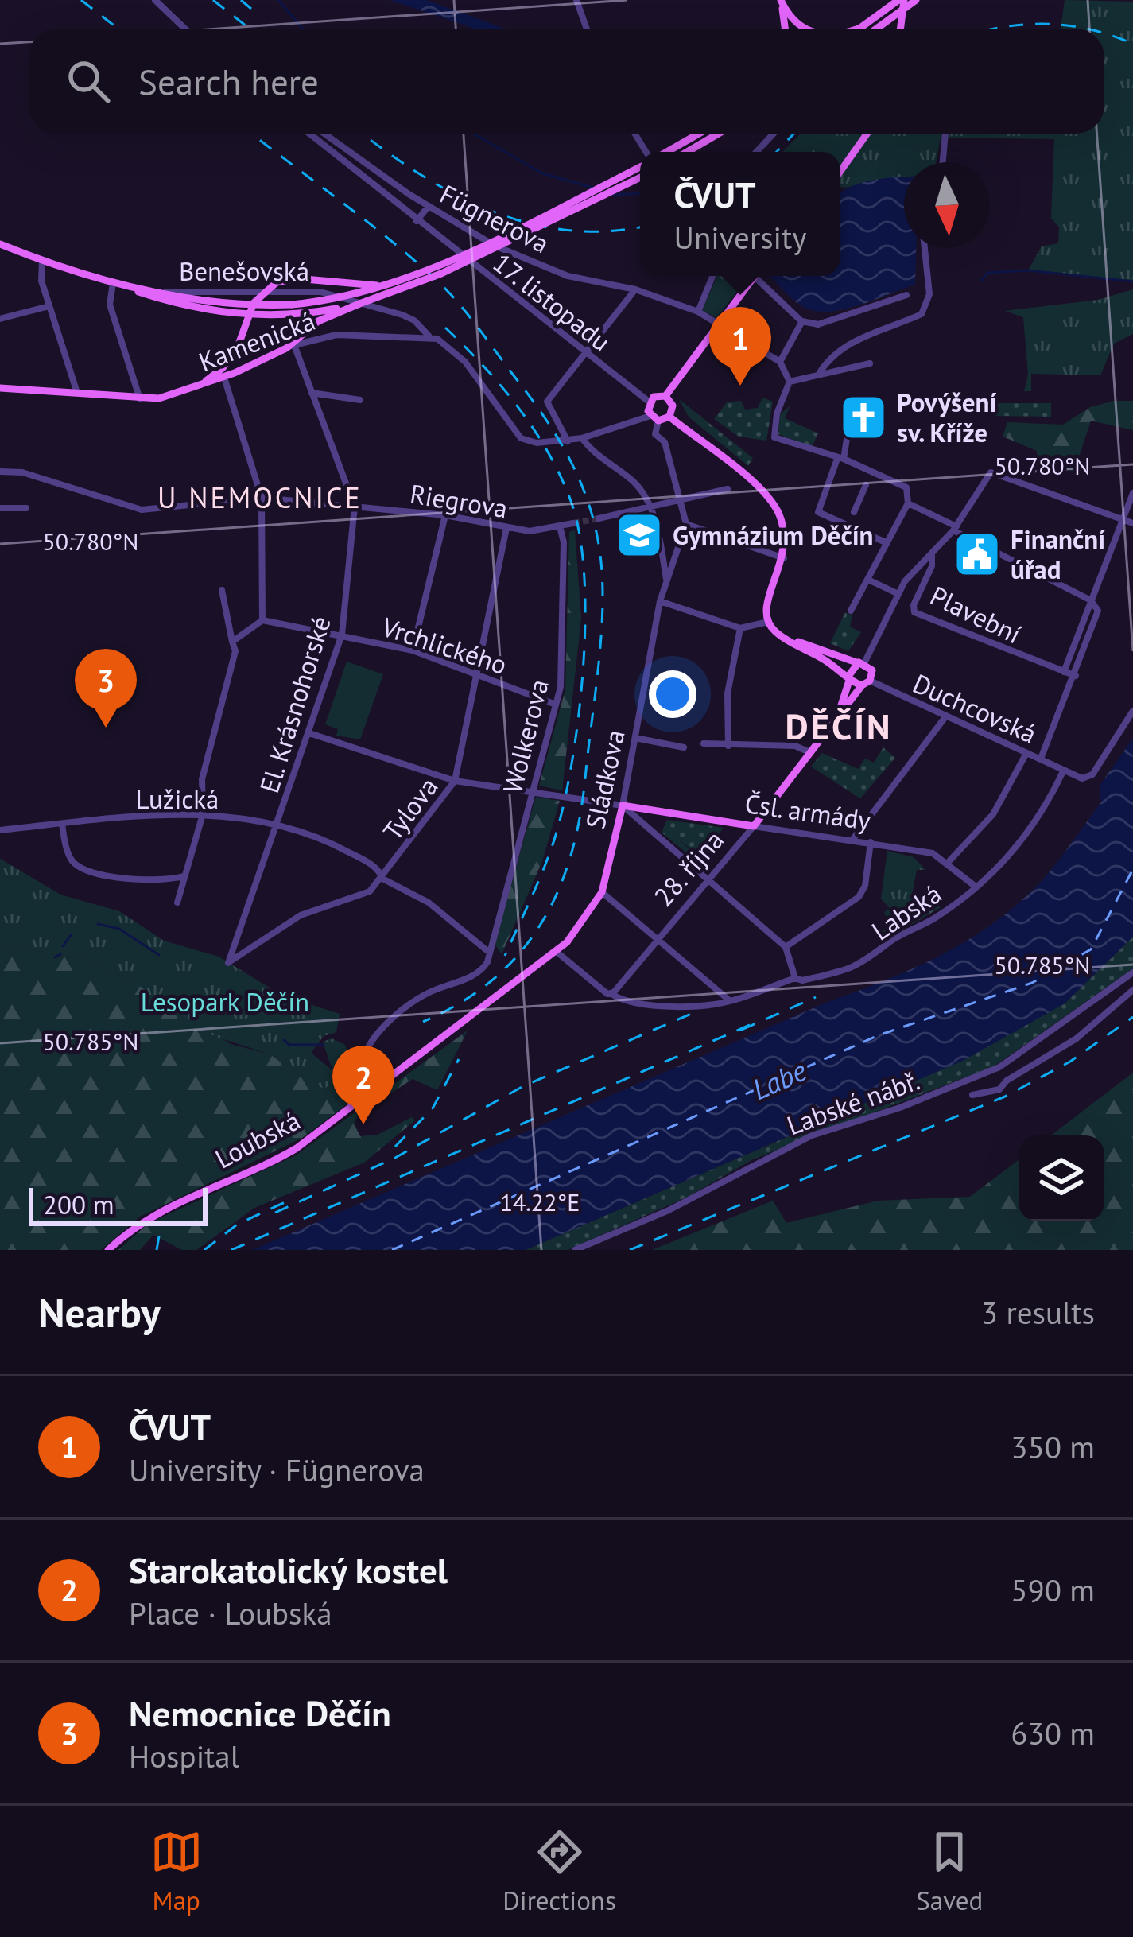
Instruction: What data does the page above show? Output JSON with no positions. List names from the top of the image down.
{
  "streets": {
    "main road": [
      "Benešovská",
      "Kamenická",
      "Sládkova",
      "Čsl. armády",
      "28. října",
      "Loubská"
    ],
    "street": [
      "Fügnerova",
      "17. listopadu",
      "Riegrova",
      "Plavební",
      "Vrchlického",
      "El. Krásnohorské",
      "Duchcovská",
      "Wolkerova",
      "Lužická",
      "Tylova",
      "Labská",
      "Labské nábř."
    ]
  },
  "crossings": [
    ["Benešovská", "Kamenická"],
    ["Kamenická", "El. Krásnohorské"],
    ["Riegrova", "El. Krásnohorské"],
    ["Riegrova", "Wolkerova"],
    ["Riegrova", "Tylova"],
    ["Vrchlického", "El. Krásnohorské"],
    ["Vrchlického", "Wolkerova"],
    ["Vrchlického", "Tylova"],
    ["El. Krásnohorské", "Lužická"],
    ["El. Krásnohorské", "Tylova"],
    ["Duchcovská", "28. října"],
    ["Duchcovská", "Labská"],
    ["Wolkerova", "Lužická"],
    ["Sládkova", "Čsl. armády"],
    ["Sládkova", "Labská"],
    ["Sládkova", "Loubská"],
    ["Lužická", "Tylova"],
    ["Čsl. armády", "28. října"],
    ["Čsl. armády", "Labská"],
    ["28. října", "Labská"],
    ["Labská", "Loubská"]
  ],
  "districts": ["U NEMOCNICE", "DĚČÍN"],
  "water": ["Labe"],
  "parks": ["Lesopark Děčín"],
  "places": {
    "church": ["Povýšení sv. Kříže"],
    "school or university": ["Gymnázium Děčín"],
    "public building": ["Finanční úřad"]
  },
  "scale_bar": "200 m",
  "north": "bottom",
  "page": {
    "search": "Search here",
    "popup": ["ČVUT", "University"],
    "pins": ["1", "3", "2"],
    "scale": "200 m",
    "heading": ["Nearby", "3 results"],
    "list": [
      {
        "mark": "1",
        "name": "ČVUT",
        "note": "University · Fügnerova",
        "value": "350 m"
      },
      {
        "mark": "2",
        "name": "Starokatolický kostel",
        "note": "Place · Loubská",
        "value": "590 m"
      },
      {
        "mark": "3",
        "name": "Nemocnice Děčín",
        "note": "Hospital",
        "value": "630 m"
      }
    ],
    "nav": ["Map", "Directions", "Saved"]
  },
  "coordinates": ["50.780°N", "50.785°N", "14.22°E"]
}
